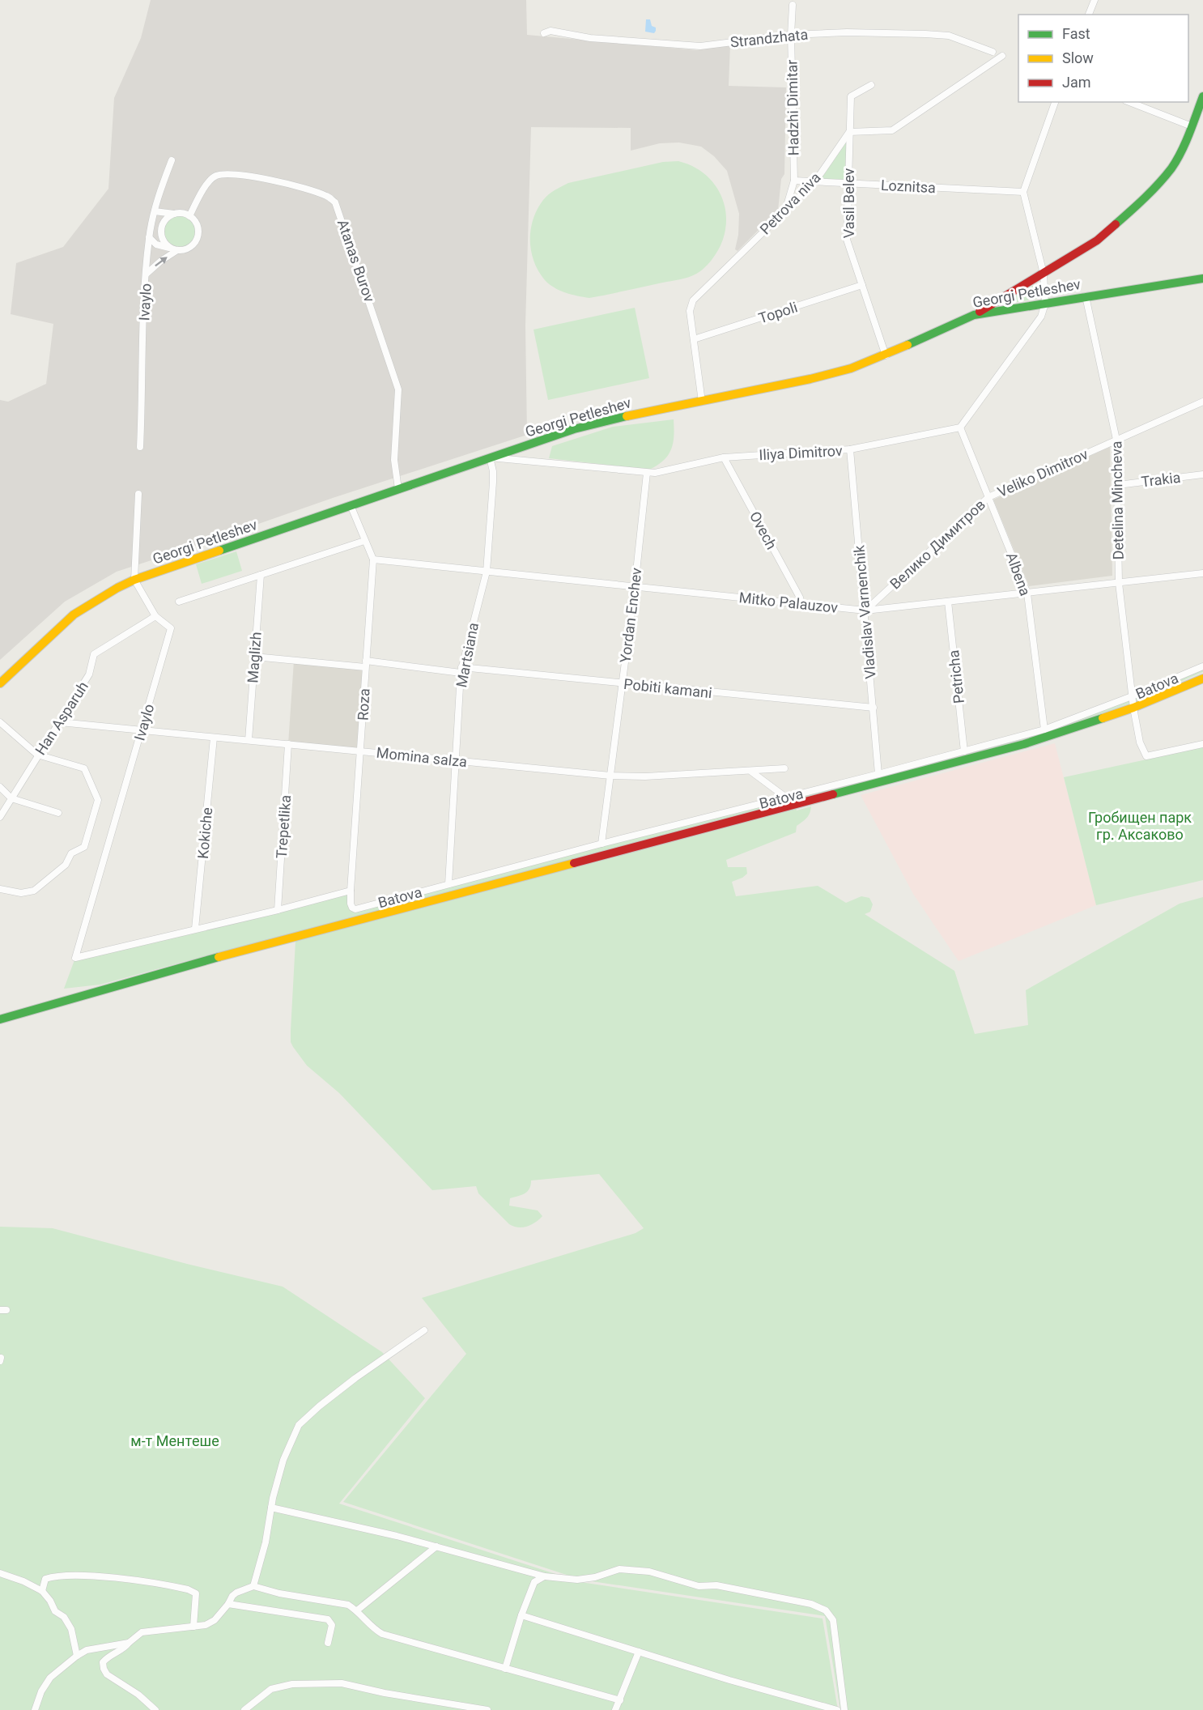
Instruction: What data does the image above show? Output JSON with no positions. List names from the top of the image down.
{
  "streets": {
    "main road": ["Georgi Petleshev"],
    "street": [
      "Strandzhata",
      "Hadzhi Dimitar",
      "Loznitsa",
      "Petrova niva",
      "Vasil Belev",
      "Atanas Burov",
      "Ivaylo",
      "Topoli",
      "Iliya Dimitrov",
      "Veliko Dimitrov",
      "Trakia",
      "Detelina Mincheva",
      "Ovech",
      "Велико Димитров",
      "Albena",
      "Mitko Palauzov",
      "Vladislav Varnenchik",
      "Yordan Enchev",
      "Martsiana",
      "Maglizh",
      "Petricha",
      "Batova",
      "Pobiti kamani",
      "Roza",
      "Han Asparuh",
      "Momina salza",
      "Trepetlika",
      "Kokiche"
    ]
  },
  "crossings": [
    ["Strandzhata", "Hadzhi Dimitar"],
    ["Hadzhi Dimitar", "Loznitsa"],
    ["Hadzhi Dimitar", "Petrova niva"],
    ["Loznitsa", "Petrova niva"],
    ["Loznitsa", "Vasil Belev"],
    ["Petrova niva", "Vasil Belev"],
    ["Petrova niva", "Georgi Petleshev"],
    ["Petrova niva", "Topoli"],
    ["Vasil Belev", "Georgi Petleshev"],
    ["Vasil Belev", "Topoli"],
    ["Atanas Burov", "Georgi Petleshev"],
    ["Georgi Petleshev", "Ivaylo"],
    ["Georgi Petleshev", "Iliya Dimitrov"],
    ["Georgi Petleshev", "Detelina Mincheva"],
    ["Georgi Petleshev", "Martsiana"],
    ["Georgi Petleshev", "Roza"],
    ["Ivaylo", "Han Asparuh"],
    ["Ivaylo", "Momina salza"],
    ["Ivaylo", "Kokiche"],
    ["Iliya Dimitrov", "Ovech"],
    ["Iliya Dimitrov", "Albena"],
    ["Iliya Dimitrov", "Vladislav Varnenchik"],
    ["Iliya Dimitrov", "Yordan Enchev"],
    ["Iliya Dimitrov", "Martsiana"],
    ["Veliko Dimitrov", "Detelina Mincheva"],
    ["Veliko Dimitrov", "Велико Димитров"],
    ["Veliko Dimitrov", "Albena"],
    ["Trakia", "Detelina Mincheva"],
    ["Detelina Mincheva", "Mitko Palauzov"],
    ["Detelina Mincheva", "Batova"],
    ["Ovech", "Mitko Palauzov"],
    ["Велико Димитров", "Albena"],
    ["Велико Димитров", "Mitko Palauzov"],
    ["Велико Димитров", "Vladislav Varnenchik"],
    ["Albena", "Mitko Palauzov"],
    ["Albena", "Batova"],
    ["Mitko Palauzov", "Vladislav Varnenchik"],
    ["Mitko Palauzov", "Yordan Enchev"],
    ["Mitko Palauzov", "Martsiana"],
    ["Mitko Palauzov", "Petricha"],
    ["Mitko Palauzov", "Roza"],
    ["Vladislav Varnenchik", "Batova"],
    ["Vladislav Varnenchik", "Pobiti kamani"],
    ["Yordan Enchev", "Batova"],
    ["Yordan Enchev", "Pobiti kamani"],
    ["Yordan Enchev", "Momina salza"],
    ["Martsiana", "Batova"],
    ["Martsiana", "Pobiti kamani"],
    ["Martsiana", "Momina salza"],
    ["Maglizh", "Momina salza"],
    ["Petricha", "Batova"],
    ["Batova", "Roza"],
    ["Pobiti kamani", "Roza"],
    ["Roza", "Momina salza"],
    ["Han Asparuh", "Momina salza"],
    ["Momina salza", "Trepetlika"],
    ["Momina salza", "Kokiche"]
  ],
  "parks": ["Гробищен парк гр. Аксаково", "м-т Ментeше"],
  "legend": ["Fast", "Slow", "Jam"]
}
